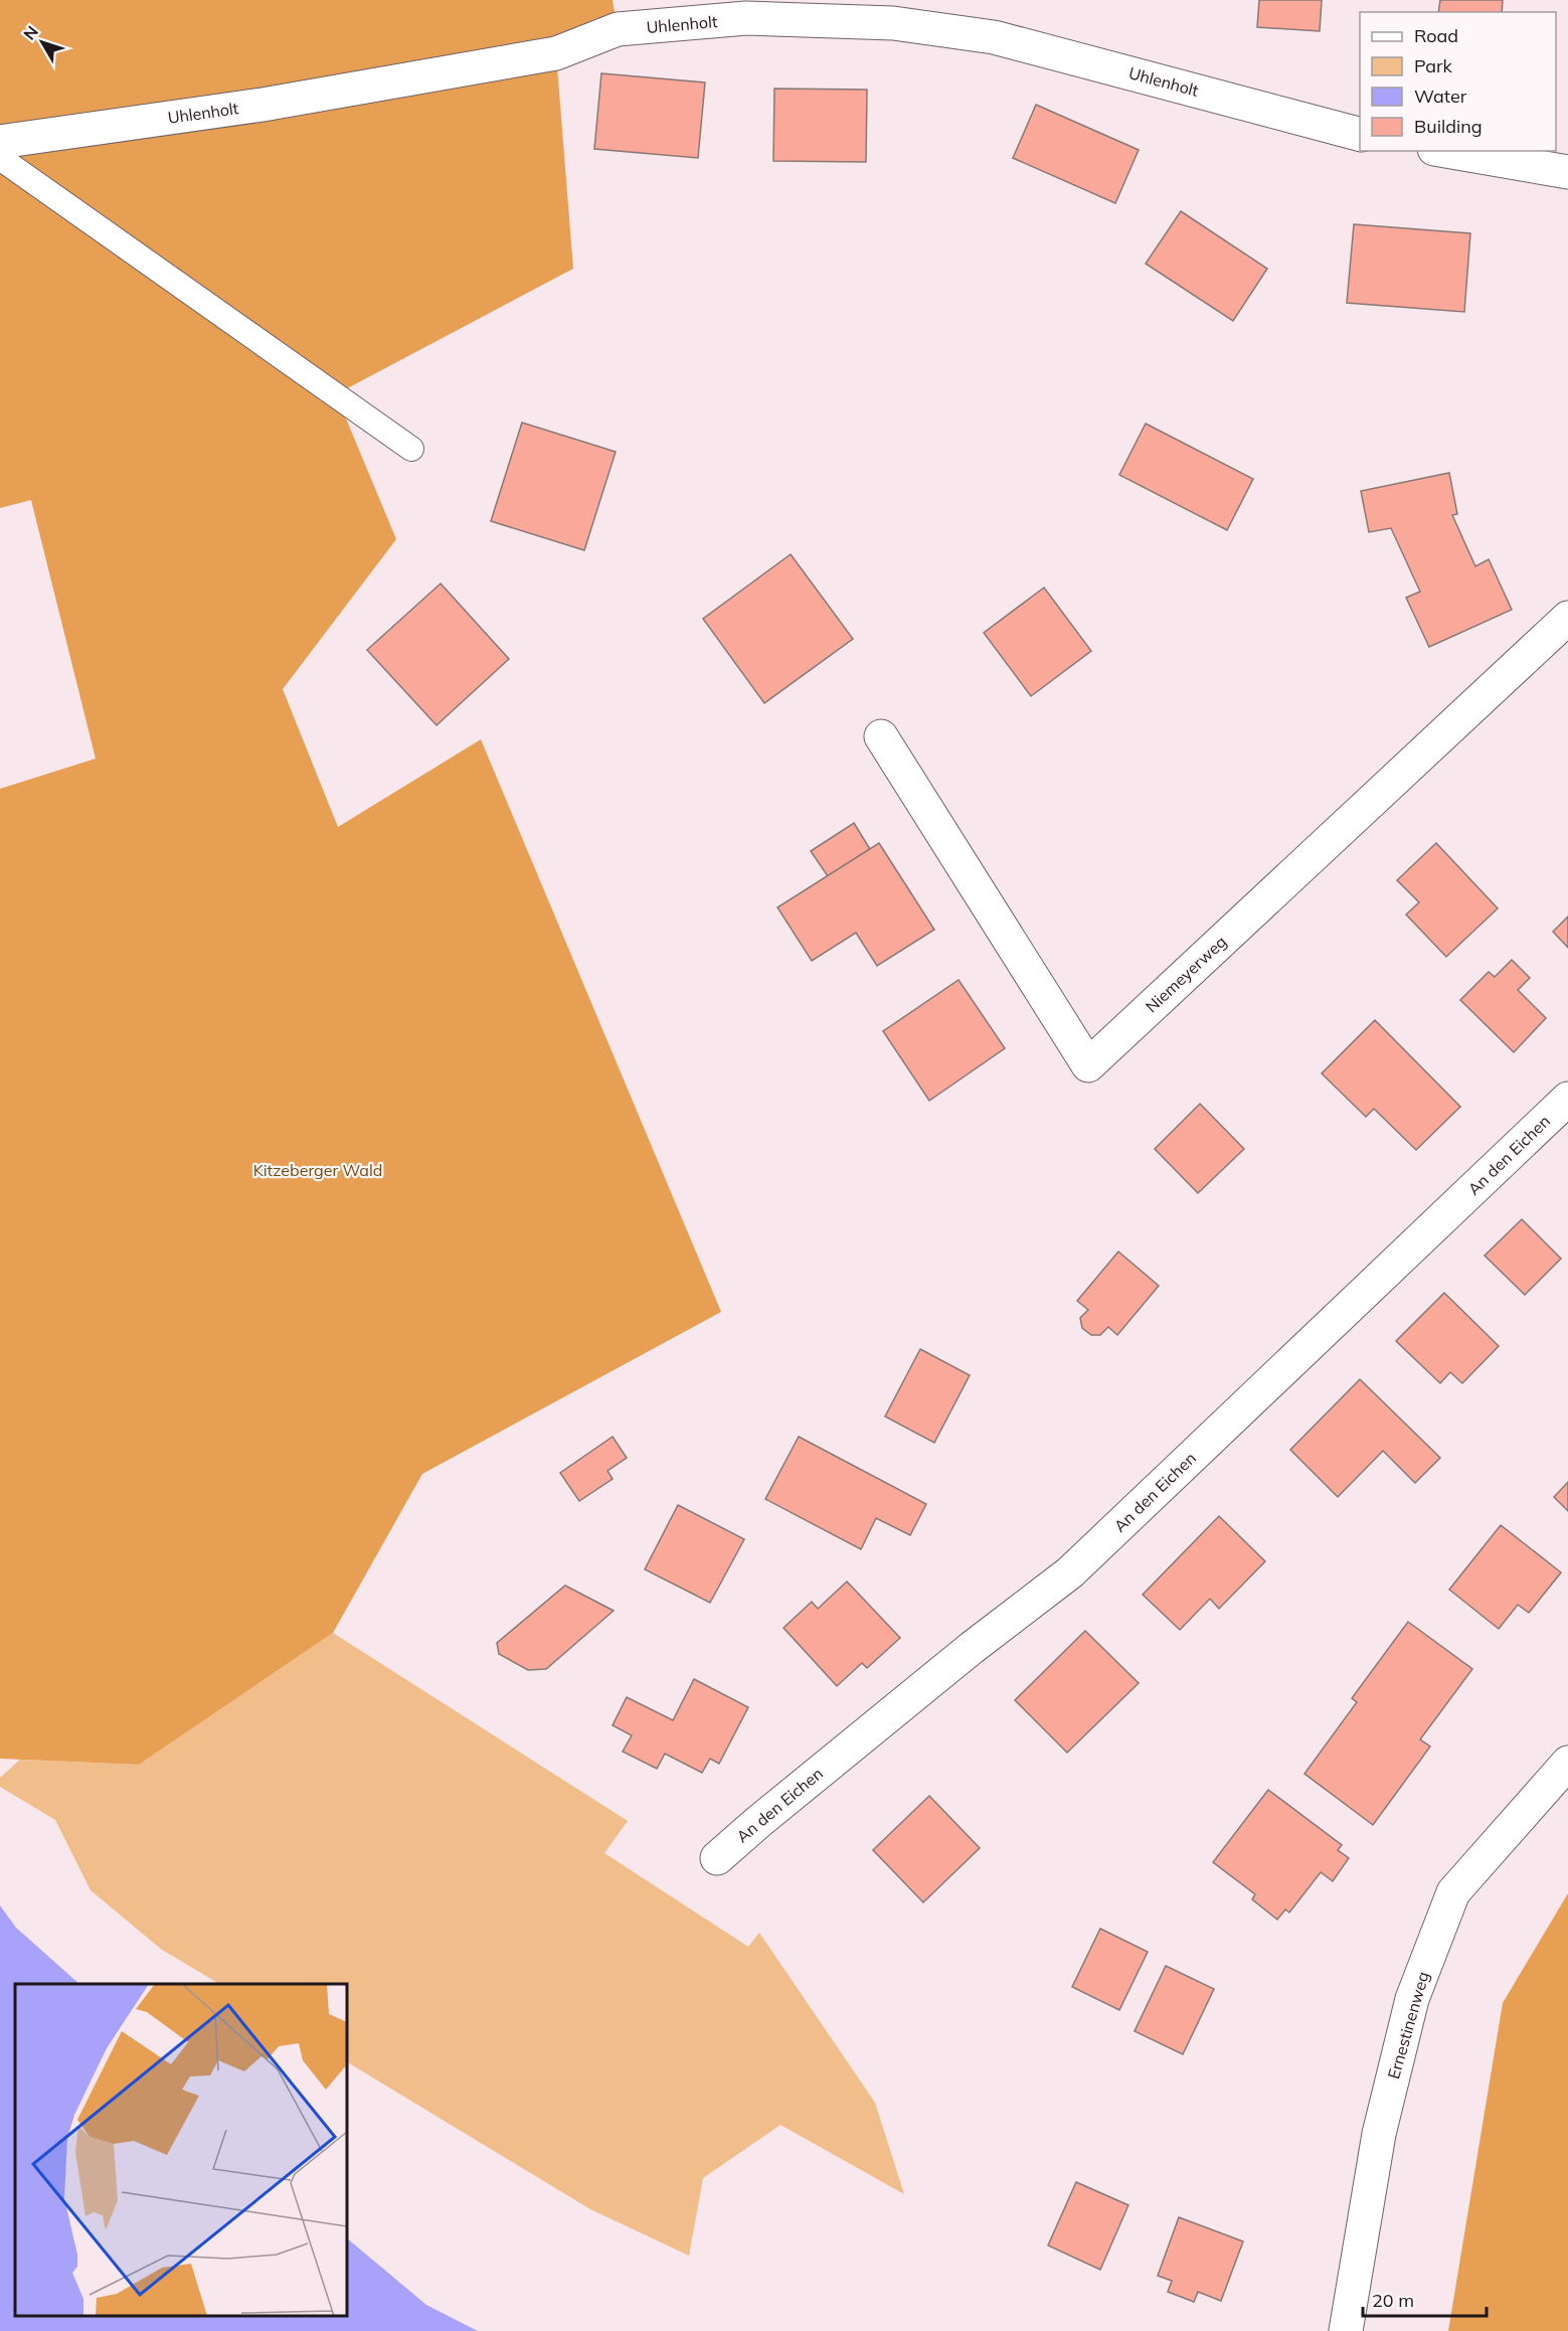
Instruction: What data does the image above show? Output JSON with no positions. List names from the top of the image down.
{
  "streets": {
    "street": [
      "Uhlenholt",
      "Niemeyerweg",
      "An den Eichen",
      "Ernestinenweg"
    ]
  },
  "parks": ["Kitzeberger Wald"],
  "legend": [
    "Road",
    "Park",
    "Water",
    "Building"
  ],
  "scale_bar": "20 m",
  "north": "top left"
}
